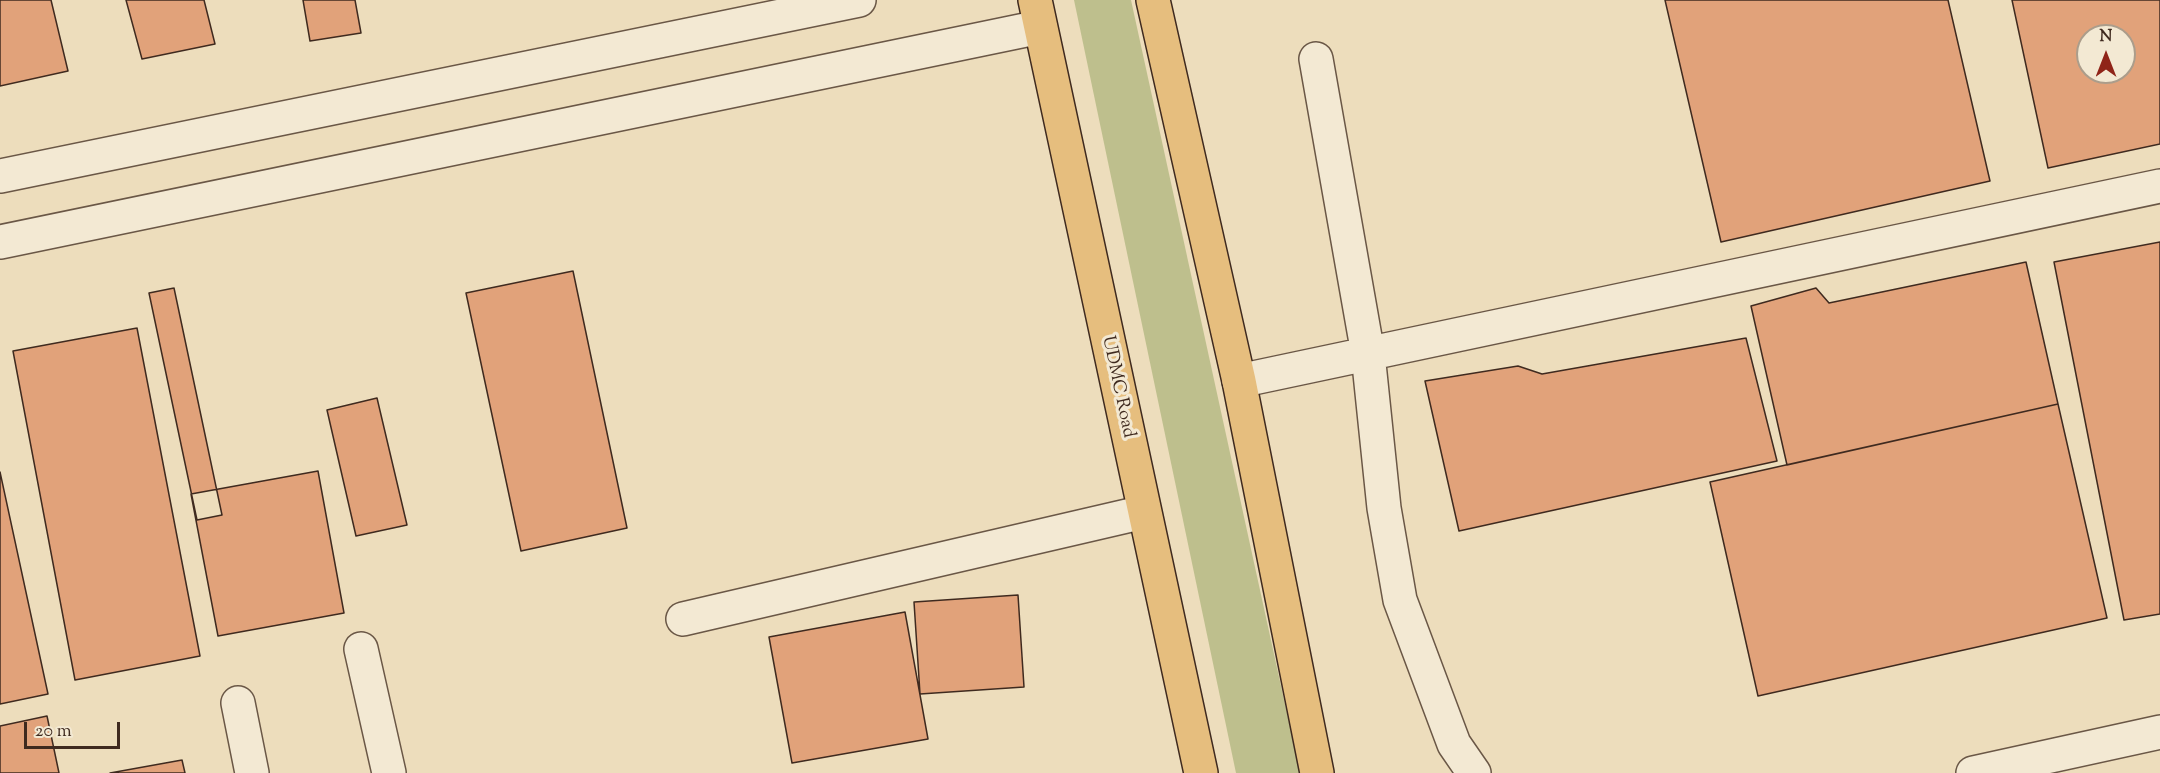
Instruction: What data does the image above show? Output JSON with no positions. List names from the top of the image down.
{
  "streets": {
    "main road": ["UDMC Road"]
  },
  "scale_bar": "20 m",
  "north": "top"
}
